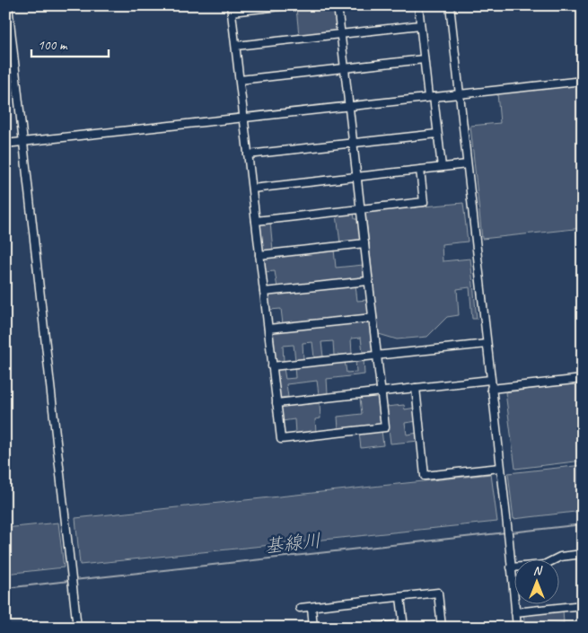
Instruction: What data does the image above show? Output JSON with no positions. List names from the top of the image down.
{
  "water": ["基線川"],
  "scale_bar": "100 m",
  "north": "top"
}
